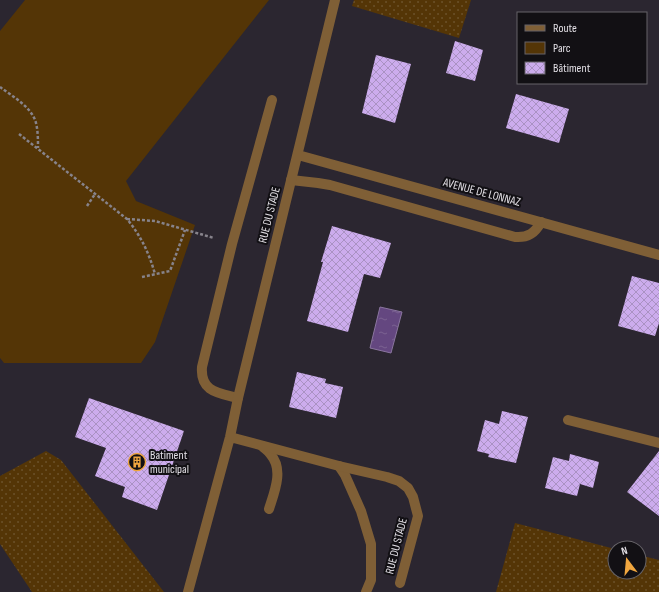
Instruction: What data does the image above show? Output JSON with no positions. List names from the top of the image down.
{
  "streets": {
    "street": ["AVENUE DE LONNAZ", "RUE DU STADE"]
  },
  "crossings": [
    ["AVENUE DE LONNAZ", "RUE DU STADE"]
  ],
  "places": {
    "building": ["Batiment municipal"]
  },
  "legend": ["Route", "Parc", "Bâtiment"],
  "north": "top"
}
